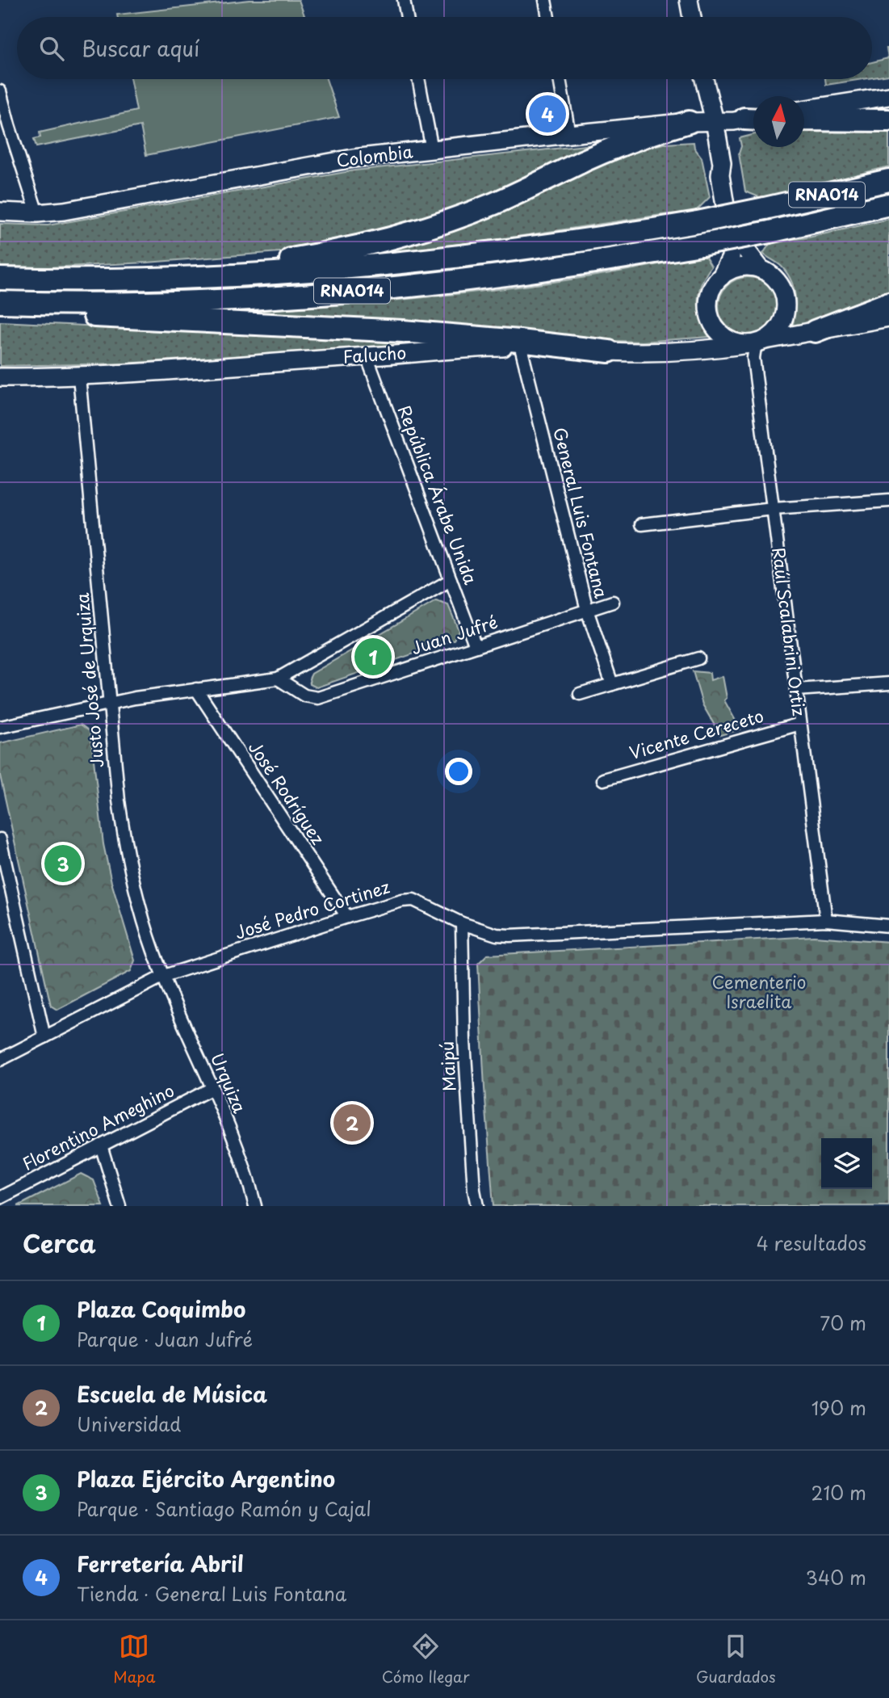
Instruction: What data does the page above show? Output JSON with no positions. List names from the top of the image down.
{
  "streets": {
    "highway": ["RNA014"],
    "street": [
      "Colombia",
      "Falucho",
      "República Árabe Unida",
      "General Luis Fontana",
      "Raúl Scalabrini Ortiz",
      "Juan Jufré",
      "Justo José de Urquiza",
      "Vicente Cereceto",
      "José Rodríguez",
      "José Pedro Cortinez",
      "Maipú",
      "Urquiza",
      "Florentino Ameghino"
    ]
  },
  "crossings": [
    ["Falucho", "República Árabe Unida"],
    ["Falucho", "General Luis Fontana"],
    ["Falucho", "Raúl Scalabrini Ortiz"],
    ["Falucho", "Justo José de Urquiza"],
    ["República Árabe Unida", "Juan Jufré"],
    ["General Luis Fontana", "Juan Jufré"],
    ["Raúl Scalabrini Ortiz", "Vicente Cereceto"],
    ["Raúl Scalabrini Ortiz", "José Pedro Cortinez"],
    ["Justo José de Urquiza", "José Pedro Cortinez"],
    ["Justo José de Urquiza", "Urquiza"],
    ["José Rodríguez", "José Pedro Cortinez"],
    ["José Pedro Cortinez", "Maipú"],
    ["José Pedro Cortinez", "Urquiza"],
    ["Urquiza", "Florentino Ameghino"]
  ],
  "parks": ["Cementerio Israelita"],
  "north": "top",
  "page": {
    "search": "Buscar aquí",
    "pins": [
      "4",
      "1",
      "3",
      "2"
    ],
    "heading": ["Cerca", "4 resultados"],
    "list": [
      {
        "mark": "1",
        "name": "Plaza Coquimbo",
        "note": "Parque · Juan Jufré",
        "value": "70 m"
      },
      {
        "mark": "2",
        "name": "Escuela de Música",
        "note": "Universidad",
        "value": "190 m"
      },
      {
        "mark": "3",
        "name": "Plaza Ejército Argentino",
        "note": "Parque · Santiago Ramón y Cajal",
        "value": "210 m"
      },
      {
        "mark": "4",
        "name": "Ferretería Abril",
        "note": "Tienda · General Luis Fontana",
        "value": "340 m"
      }
    ],
    "nav": ["Mapa", "Cómo llegar", "Guardados"]
  }
}
